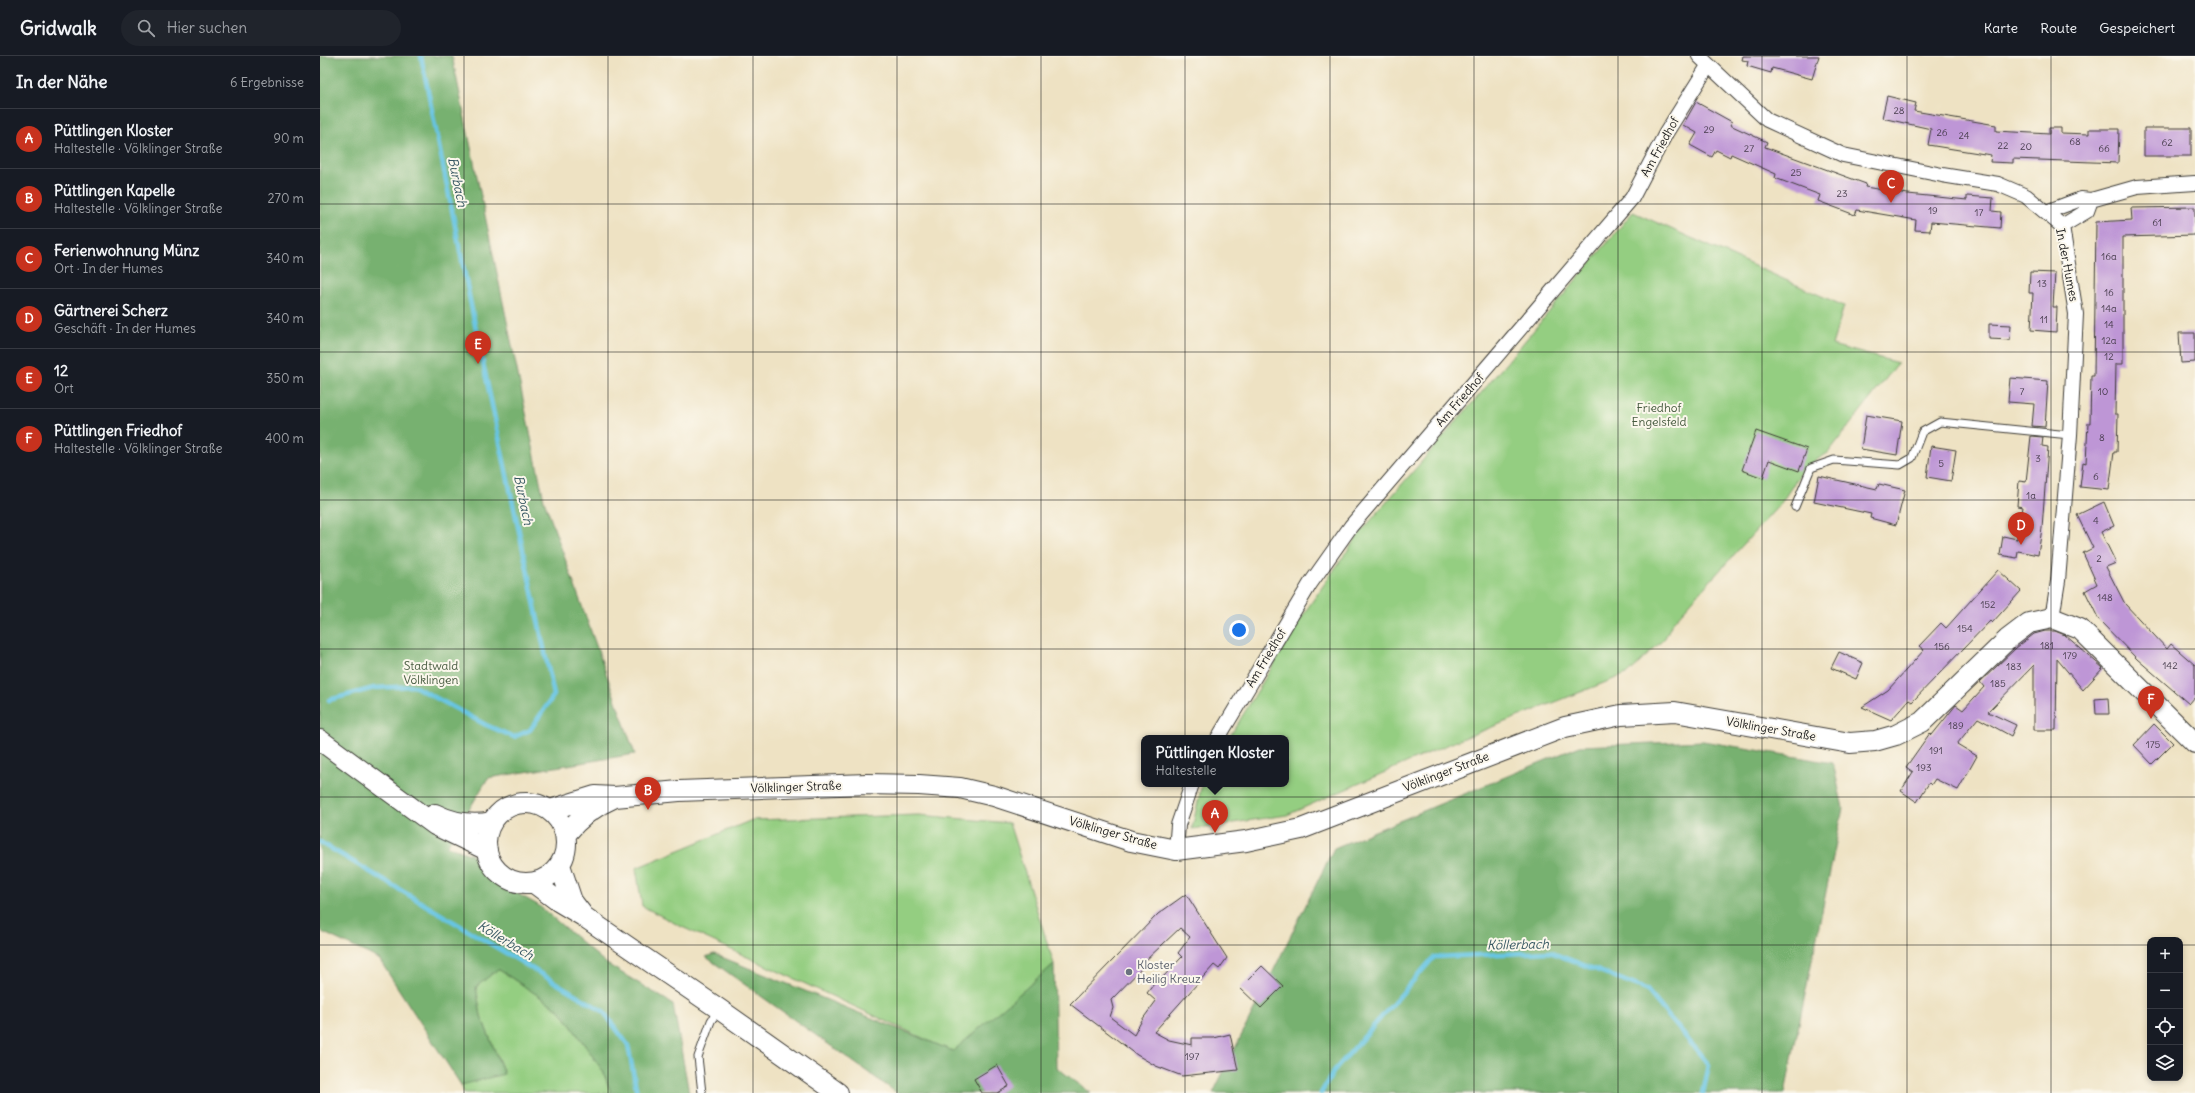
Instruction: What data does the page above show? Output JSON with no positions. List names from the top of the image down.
{
  "streets": {
    "street": ["Am Friedhof", "In der Humes", "Völklinger Straße"]
  },
  "crossings": [
    ["Am Friedhof", "In der Humes"],
    ["In der Humes", "Völklinger Straße"]
  ],
  "water": ["Burbach", "Köllerbach"],
  "parks": ["Friedhof Engelsfeld", "Stadtwald Völklingen"],
  "places": ["Kloster Heilig Kreuz"],
  "house_numbers": [
    "28",
    "29",
    "26",
    "24",
    "68",
    "62",
    "22",
    "20",
    "27",
    "66",
    "25",
    "23",
    "19",
    "17",
    "61",
    "16a",
    "13",
    "16",
    "14a",
    "11",
    "14",
    "12a",
    "12",
    "7",
    "10",
    "8",
    "3",
    "5",
    "6",
    "1a",
    "4",
    "2",
    "148",
    "152",
    "154",
    "181",
    "156",
    "179",
    "142",
    "183",
    "185",
    "189",
    "175",
    "191",
    "193",
    "197"
  ],
  "page": {
    "header": "Gridwalk",
    "search": "Hier suchen",
    "nav": ["Karte", "Route", "Gespeichert"],
    "heading": ["In der Nähe", "6 Ergebnisse"],
    "list": [
      {
        "mark": "A",
        "name": "Püttlingen Kloster",
        "note": "Haltestelle · Völklinger Straße",
        "value": "90 m"
      },
      {
        "mark": "B",
        "name": "Püttlingen Kapelle",
        "note": "Haltestelle · Völklinger Straße",
        "value": "270 m"
      },
      {
        "mark": "C",
        "name": "Ferienwohnung Münz",
        "note": "Ort · In der Humes",
        "value": "340 m"
      },
      {
        "mark": "D",
        "name": "Gärtnerei Scherz",
        "note": "Geschäft · In der Humes",
        "value": "340 m"
      },
      {
        "mark": "E",
        "name": "12",
        "note": "Ort",
        "value": "350 m"
      },
      {
        "mark": "F",
        "name": "Püttlingen Friedhof",
        "note": "Haltestelle · Völklinger Straße",
        "value": "400 m"
      }
    ],
    "pins": [
      "C",
      "E",
      "D",
      "F",
      "B",
      "A"
    ],
    "popup": ["Püttlingen Kloster", "Haltestelle"],
    "map_buttons": ["+", "−"]
  }
}
